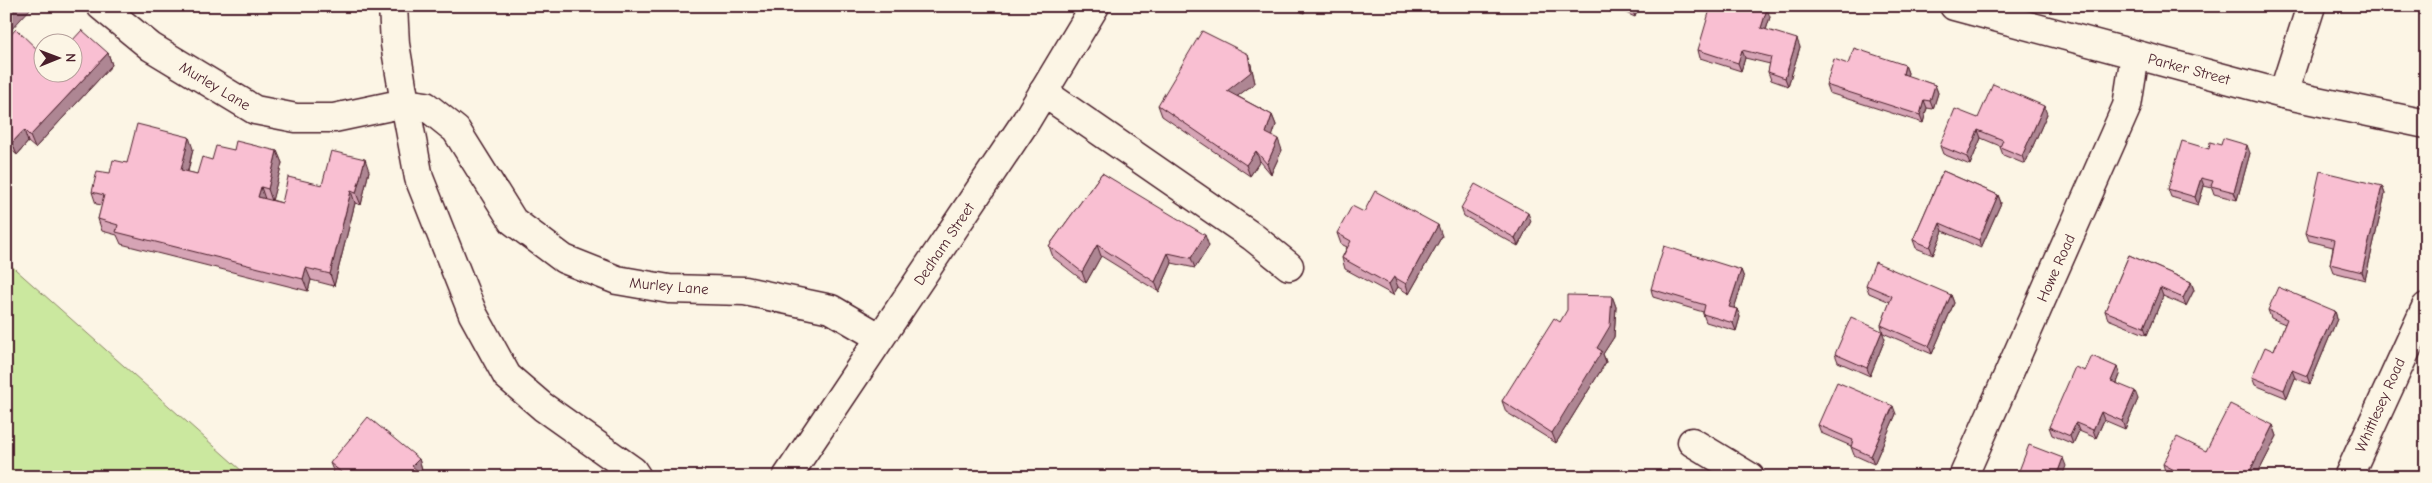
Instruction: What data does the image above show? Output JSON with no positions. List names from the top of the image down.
{
  "streets": {
    "street": [
      "Parker Street",
      "Murley Lane",
      "Dedham Street",
      "Howe Road",
      "Whittlesey Road"
    ]
  },
  "crossings": [
    ["Parker Street", "Howe Road"],
    ["Murley Lane", "Dedham Street"]
  ],
  "north": "right"
}
